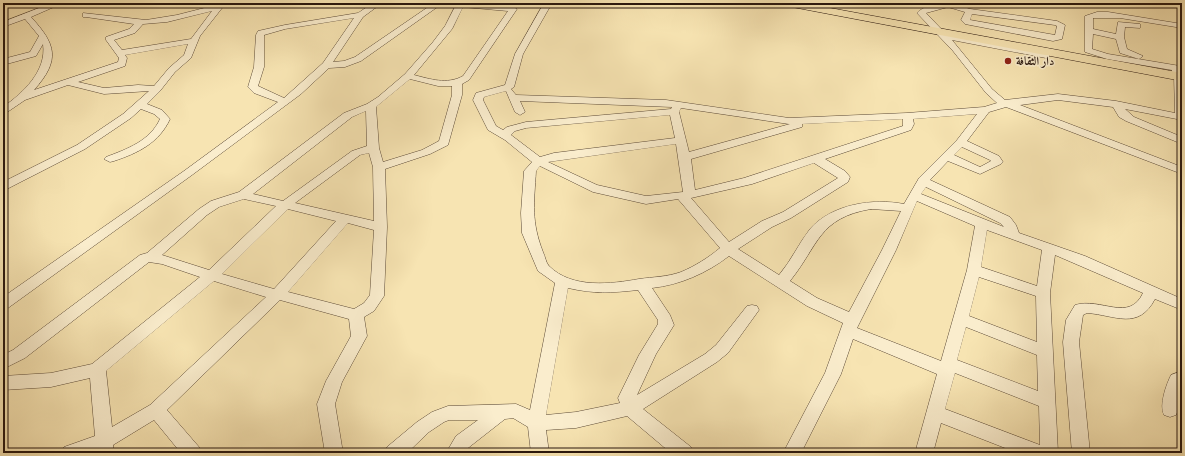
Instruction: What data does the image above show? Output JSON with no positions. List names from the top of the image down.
{
  "places": ["دار الثقافة"]
}
